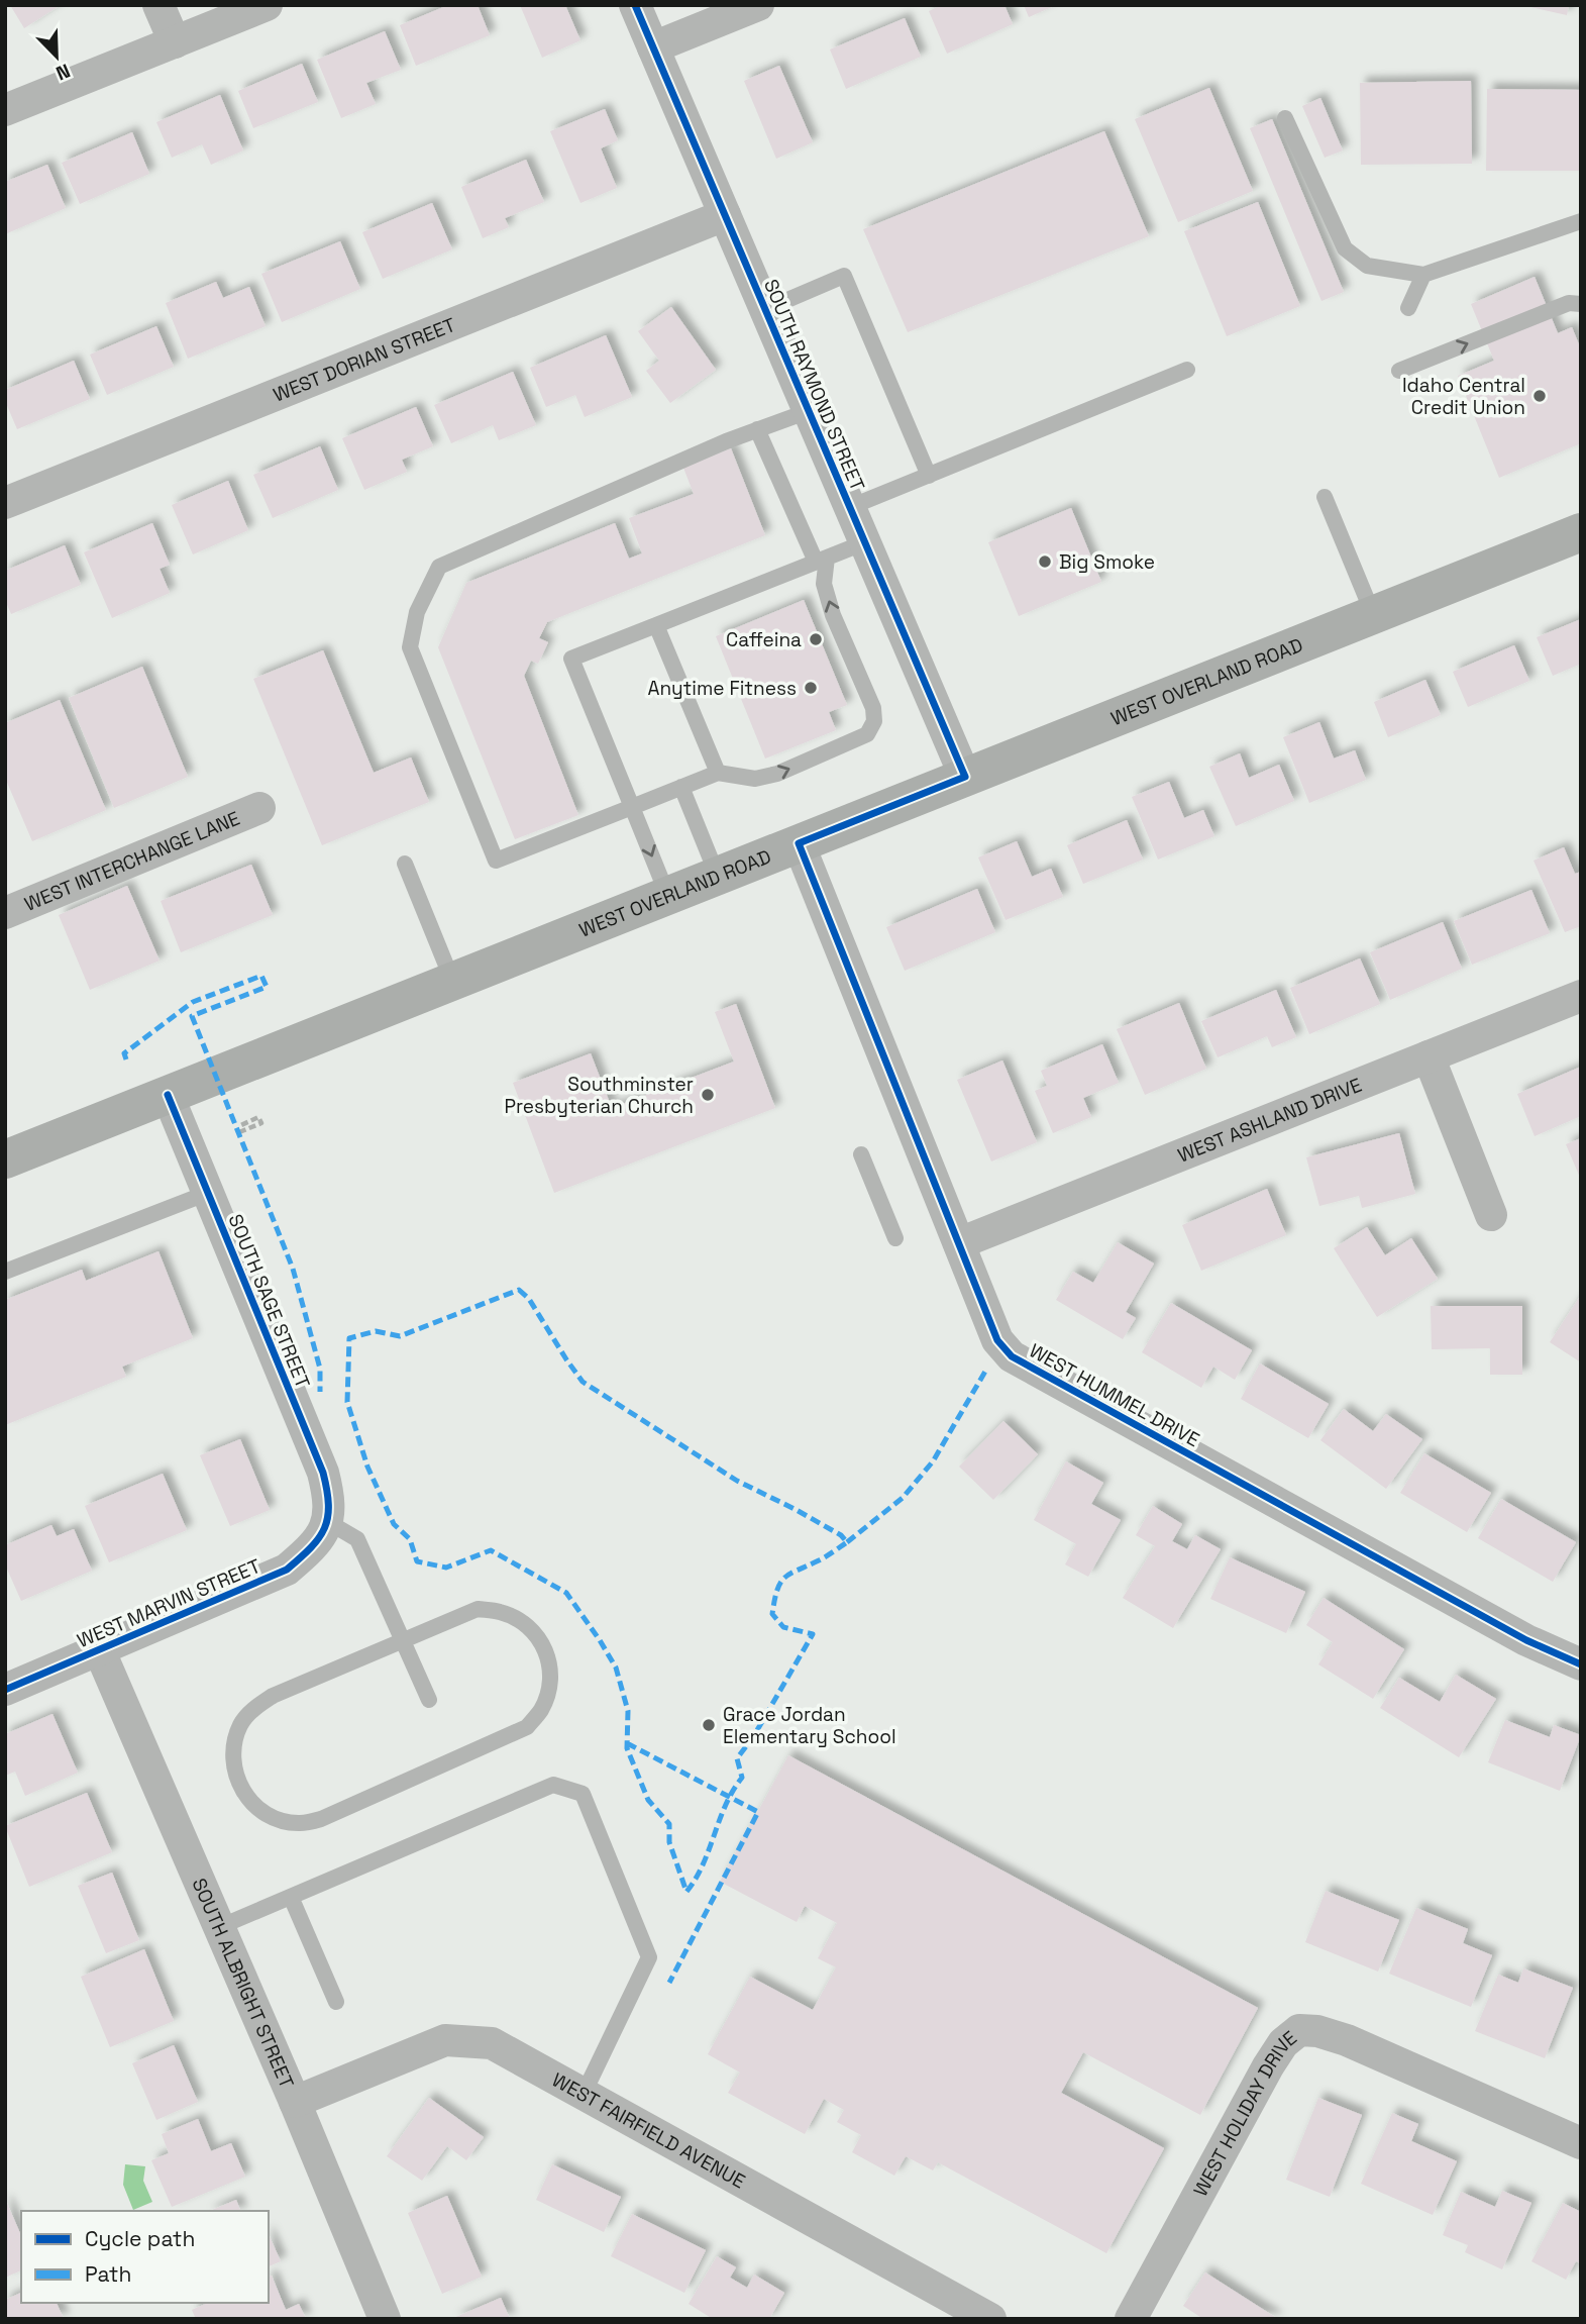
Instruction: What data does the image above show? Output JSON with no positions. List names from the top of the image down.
{
  "streets": {
    "main road": ["WEST OVERLAND ROAD"],
    "street": [
      "WEST DORIAN STREET",
      "SOUTH RAYMOND STREET",
      "WEST INTERCHANGE LANE",
      "WEST ASHLAND DRIVE",
      "SOUTH SAGE STREET",
      "WEST HUMMEL DRIVE",
      "WEST MARVIN STREET",
      "SOUTH ALBRIGHT STREET",
      "WEST HOLIDAY DRIVE",
      "WEST FAIRFIELD AVENUE"
    ]
  },
  "crossings": [
    ["WEST DORIAN STREET", "SOUTH RAYMOND STREET"],
    ["SOUTH RAYMOND STREET", "WEST OVERLAND ROAD"],
    ["WEST OVERLAND ROAD", "SOUTH SAGE STREET"],
    ["WEST OVERLAND ROAD", "WEST HUMMEL DRIVE"],
    ["WEST ASHLAND DRIVE", "WEST HUMMEL DRIVE"],
    ["SOUTH SAGE STREET", "WEST MARVIN STREET"],
    ["WEST MARVIN STREET", "SOUTH ALBRIGHT STREET"],
    ["SOUTH ALBRIGHT STREET", "WEST FAIRFIELD AVENUE"]
  ],
  "places": [
    "Idaho Central Credit Union",
    "Big Smoke",
    "Caffeina",
    "Anytime Fitness",
    "Southminster Presbyterian Church",
    "Grace Jordan Elementary School"
  ],
  "legend": ["Cycle path", "Path"],
  "north": "bottom right"
}
